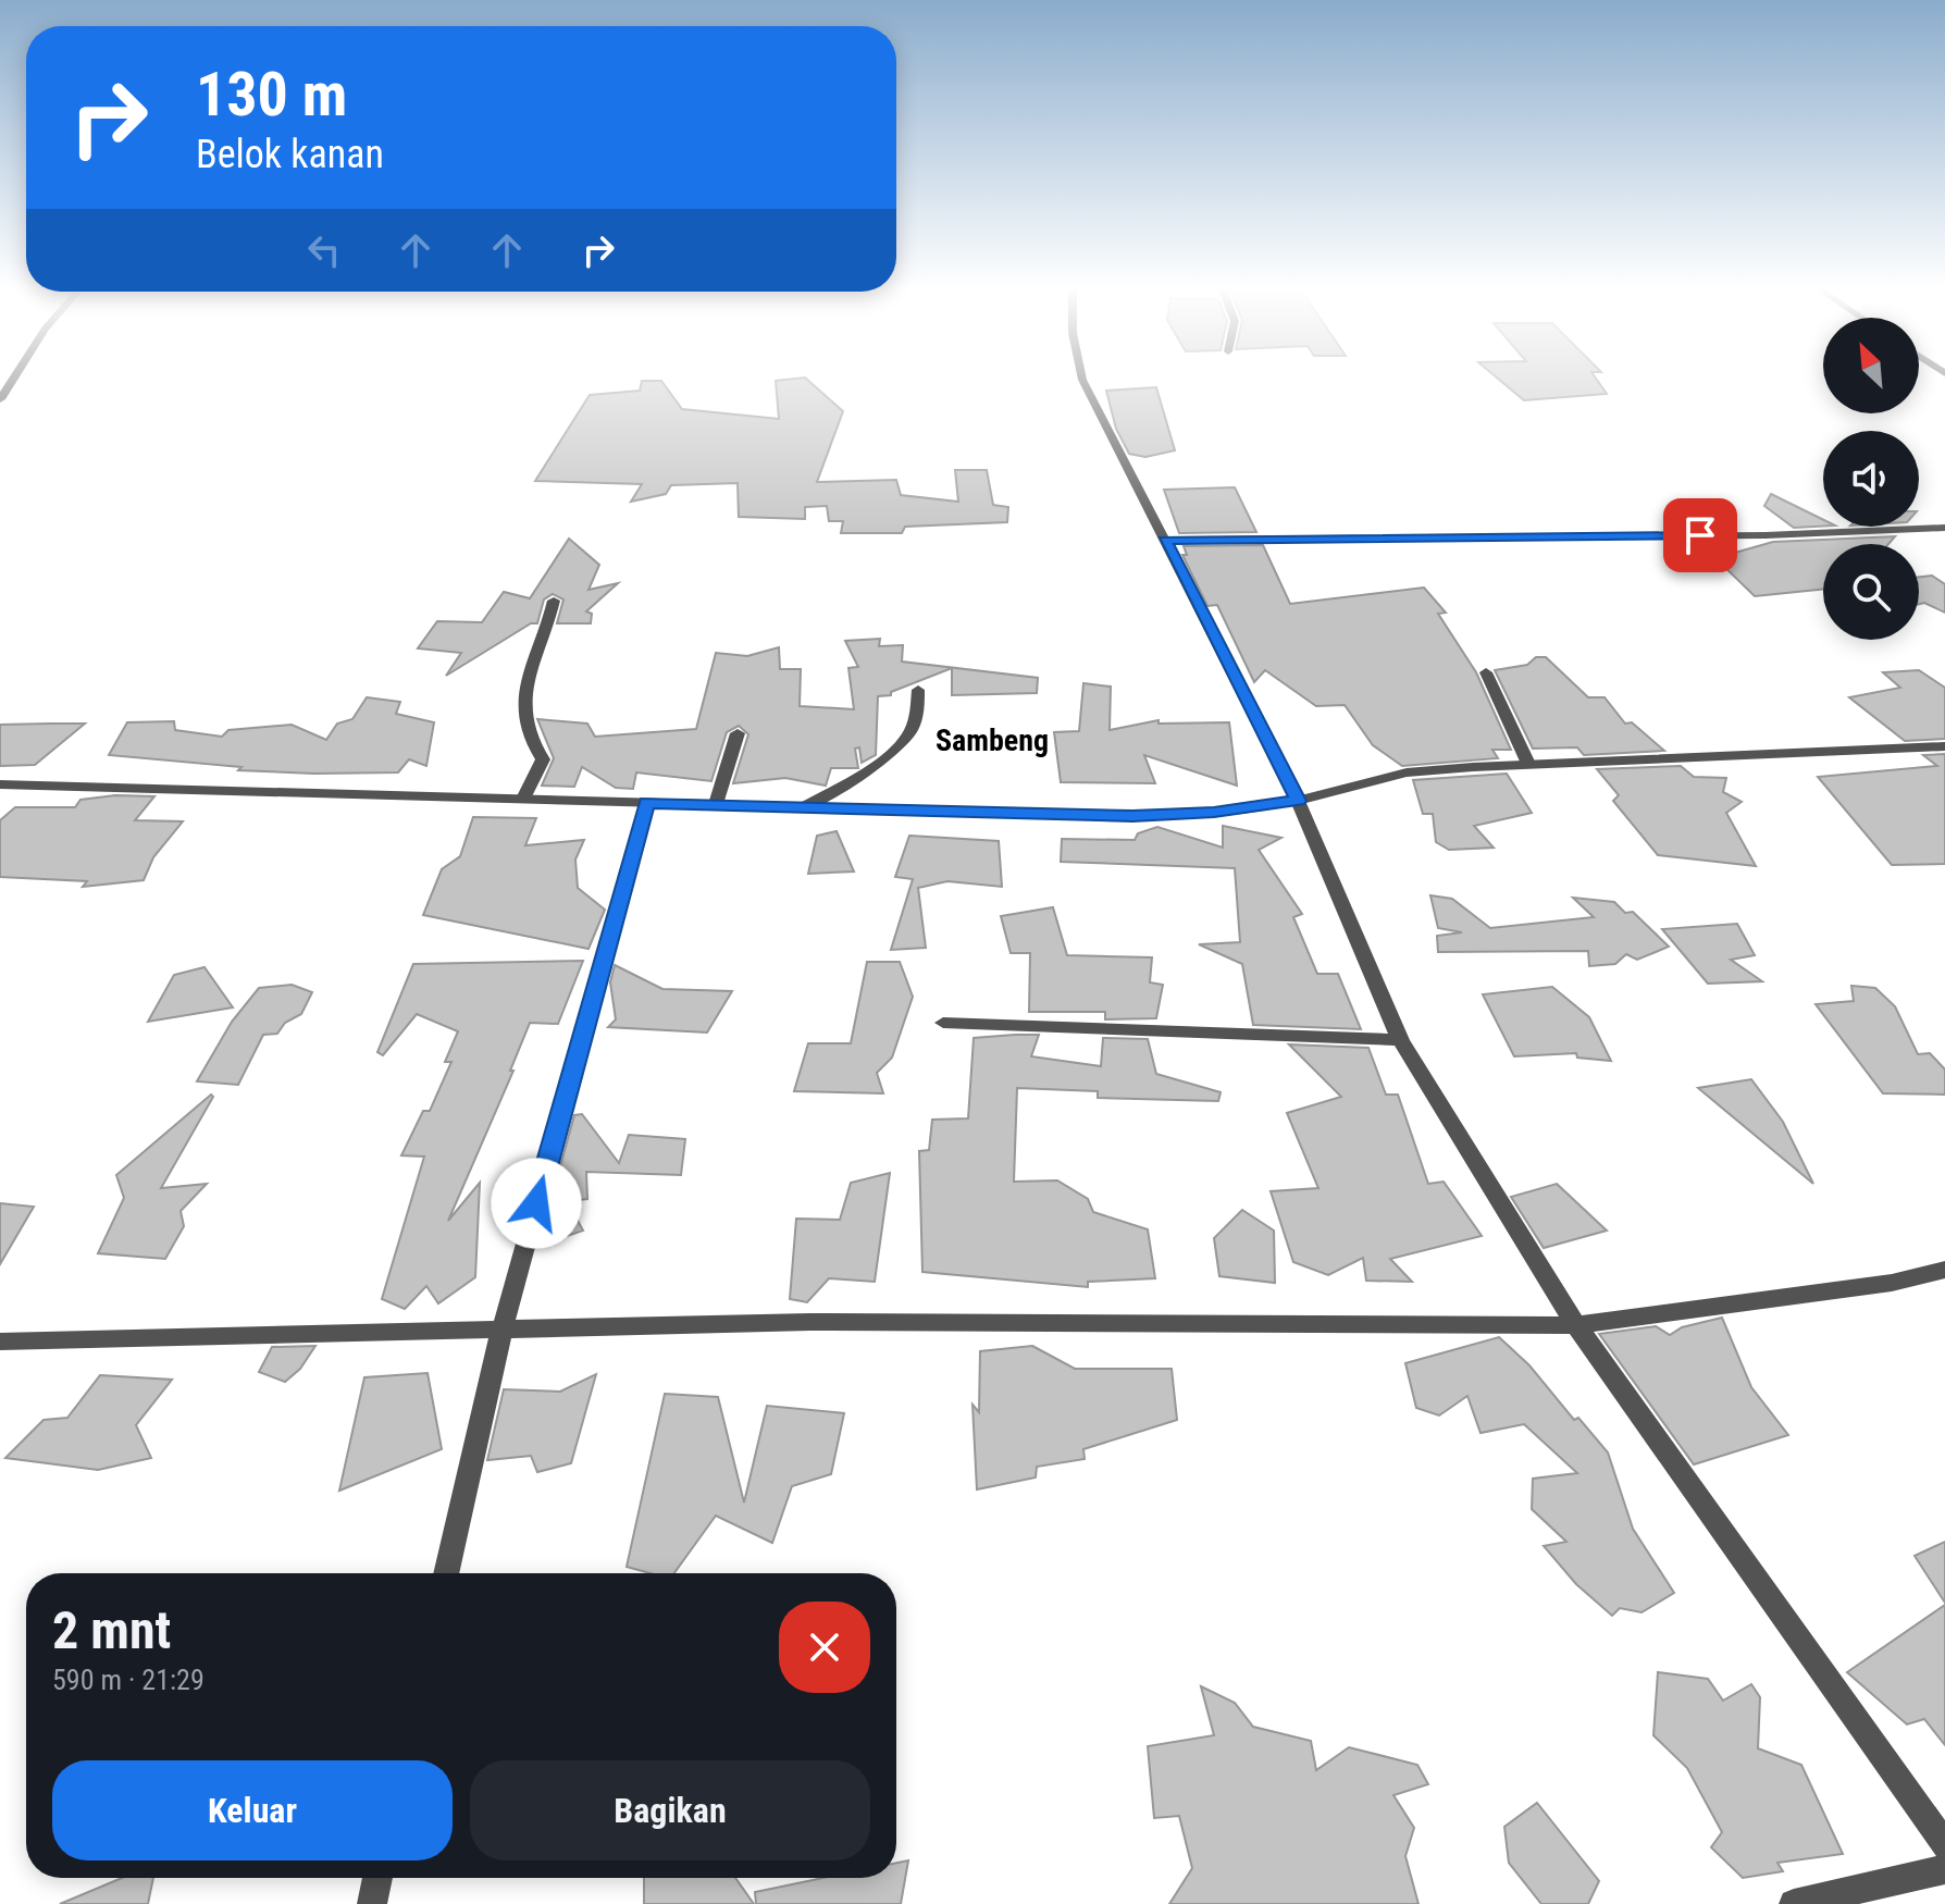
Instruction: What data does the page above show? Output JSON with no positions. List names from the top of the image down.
{
  "districts": ["Sambeng"],
  "north": "top left",
  "page": {
    "turn": ["130 m", "Belok kanan"],
    "heading": ["2 mnt", "590 m · 21:29"],
    "buttons": ["Keluar", "Bagikan"]
  }
}
